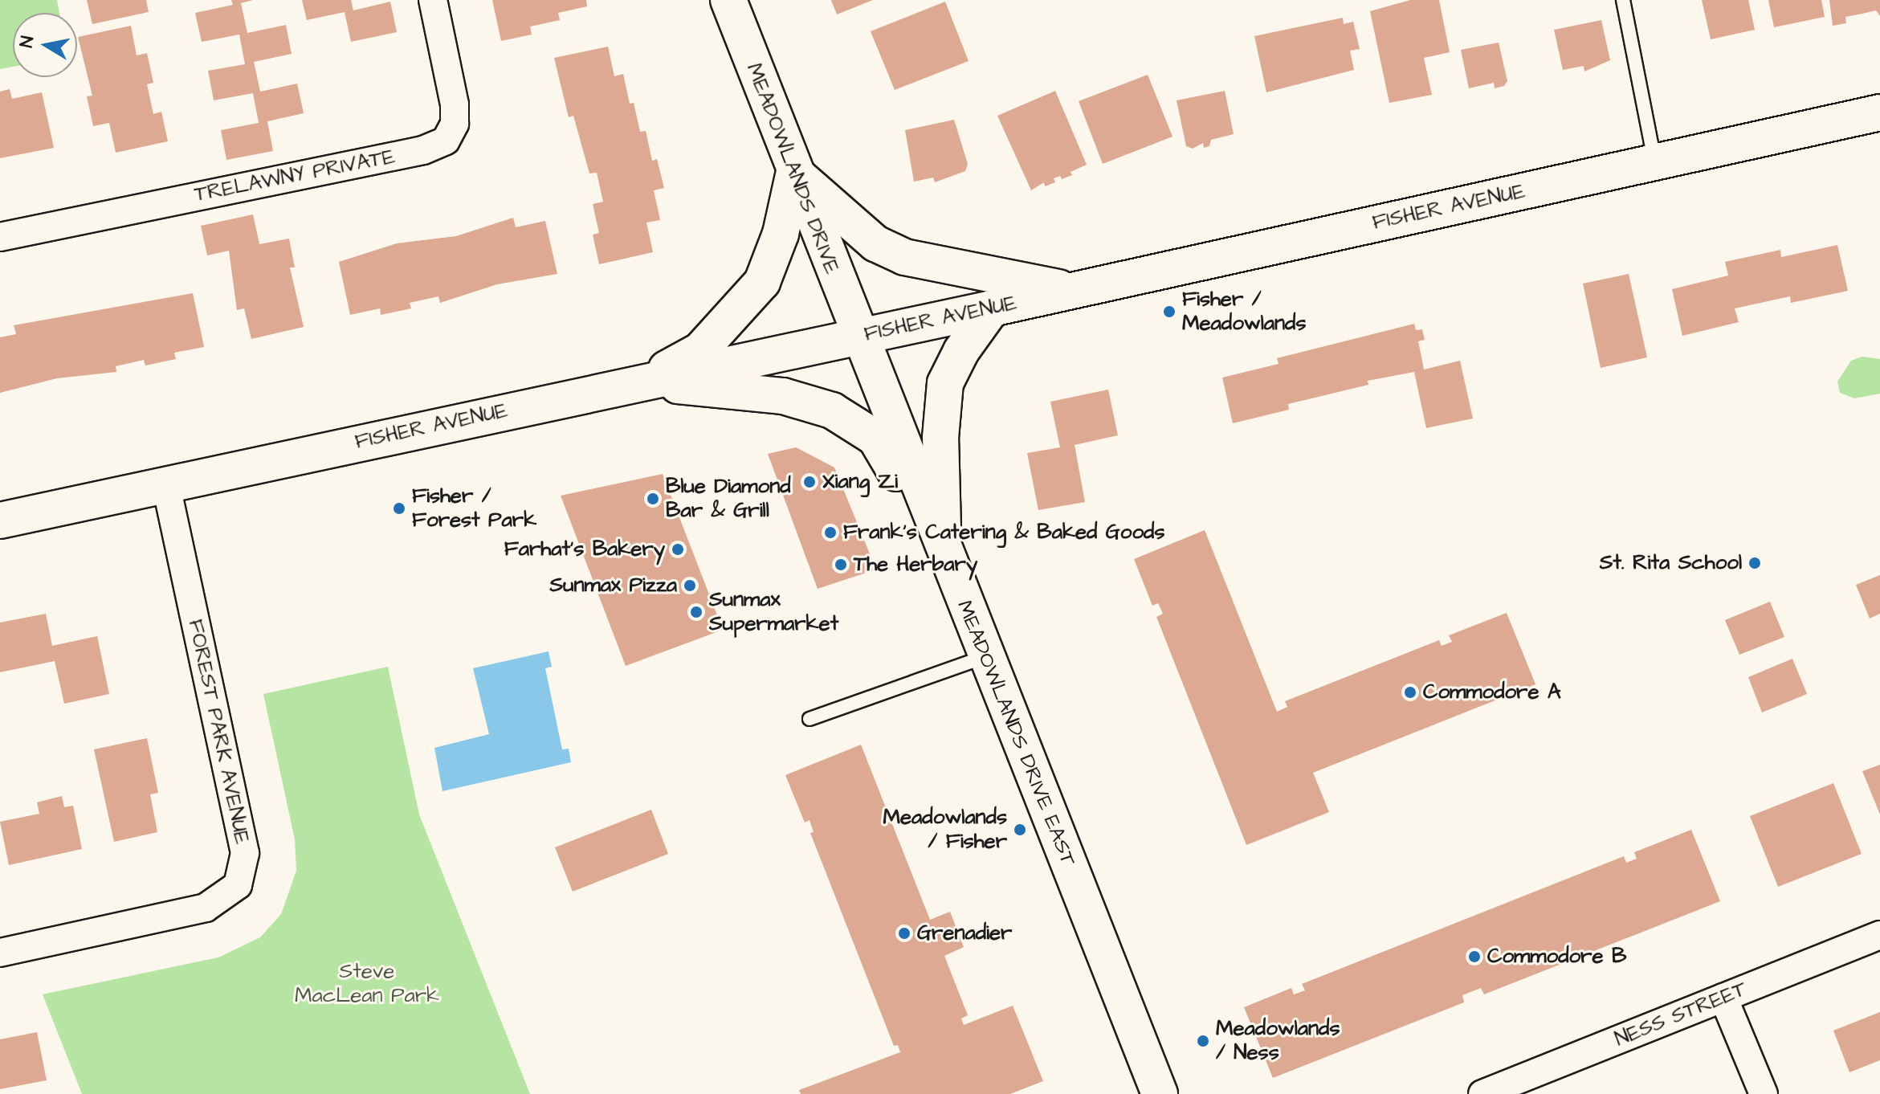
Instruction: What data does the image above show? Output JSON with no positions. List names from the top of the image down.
{
  "streets": {
    "main road": ["MEADOWLANDS DRIVE", "FISHER AVENUE", "MEADOWLANDS DRIVE EAST"],
    "street": ["TRELAWNY PRIVATE", "FOREST PARK AVENUE", "NESS STREET"]
  },
  "crossings": [
    ["MEADOWLANDS DRIVE", "FISHER AVENUE"],
    ["MEADOWLANDS DRIVE", "MEADOWLANDS DRIVE EAST"],
    ["FISHER AVENUE", "FOREST PARK AVENUE"],
    ["FISHER AVENUE", "MEADOWLANDS DRIVE EAST"]
  ],
  "parks": ["Steve MacLean Park"],
  "places": [
    "Fisher / Meadowlands",
    "Xiang Zi",
    "Blue Diamond Bar & Grill",
    "Fisher / Forest Park",
    "Frank's Catering & Baked Goods",
    "Farhat's Bakery",
    "St. Rita School",
    "The Herbary",
    "Sunmax Pizza",
    "Sunmax Supermarket",
    "Commodore A",
    "Meadowlands / Fisher",
    "Grenadier",
    "Commodore B",
    "Meadowlands / Ness"
  ],
  "north": "left"
}
